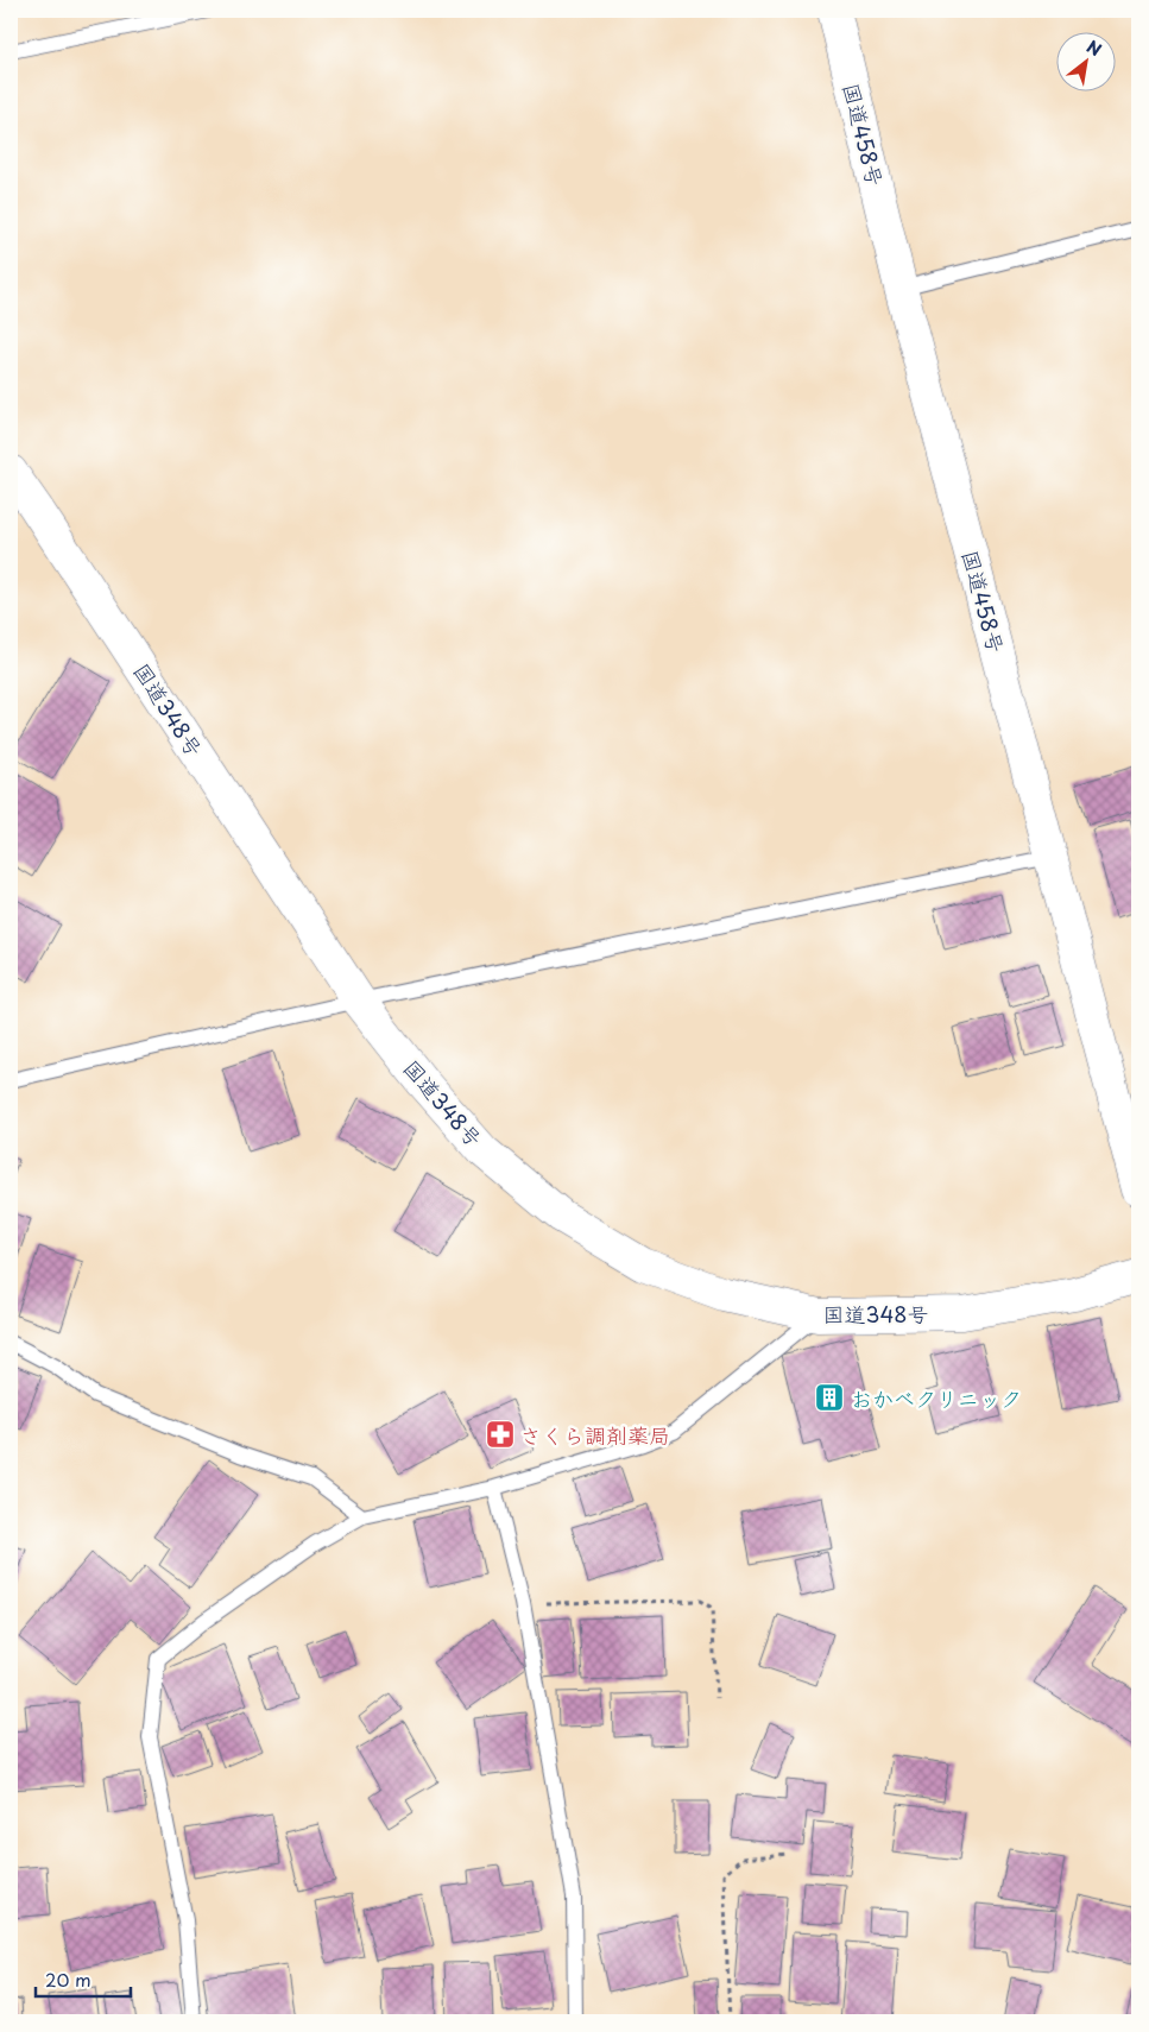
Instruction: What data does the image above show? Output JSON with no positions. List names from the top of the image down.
{
  "streets": {
    "highway": ["国道458号", "国道348号"]
  },
  "places": {
    "building": ["おかべクリニック"],
    "pharmacy": ["さくら調剤薬局"]
  },
  "scale_bar": "20 m",
  "north": "top right"
}
